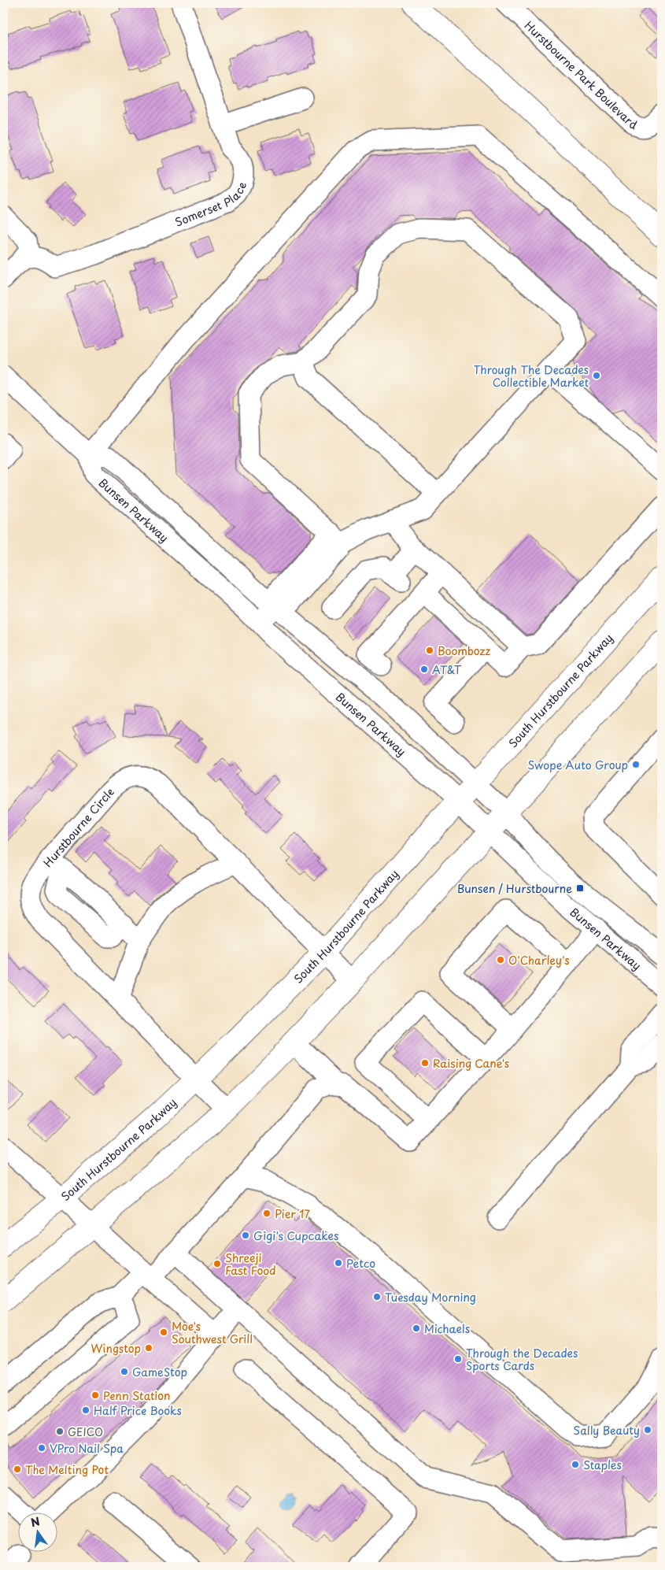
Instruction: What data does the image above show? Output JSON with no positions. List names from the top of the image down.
{
  "streets": {
    "main road": ["South Hurstbourne Parkway"],
    "street": [
      "Hurstbourne Park Boulevard",
      "Somerset Place",
      "Bunsen Parkway",
      "Hurstbourne Circle"
    ]
  },
  "crossings": [
    ["Bunsen Parkway", "South Hurstbourne Parkway"],
    ["South Hurstbourne Parkway", "Hurstbourne Circle"]
  ],
  "places": {
    "other": [
      "Through The Decades Collectible Market",
      "Boombozz",
      "AT&T",
      "Swope Auto Group",
      "O'Charley's",
      "Raising Cane's",
      "Pier 17",
      "Gigi's Cupcakes",
      "Petco",
      "Shreeji Fast Food",
      "Tuesday Morning",
      "Michaels",
      "Moe's Southwest Grill",
      "Wingstop",
      "Through the Decades Sports Cards",
      "GameStop",
      "Penn Station",
      "Half Price Books",
      "Sally Beauty",
      "GEICO",
      "VPro Nail Spa",
      "Staples",
      "The Melting Pot"
    ],
    "transit": ["Bunsen / Hurstbourne"]
  },
  "north": "top"
}
